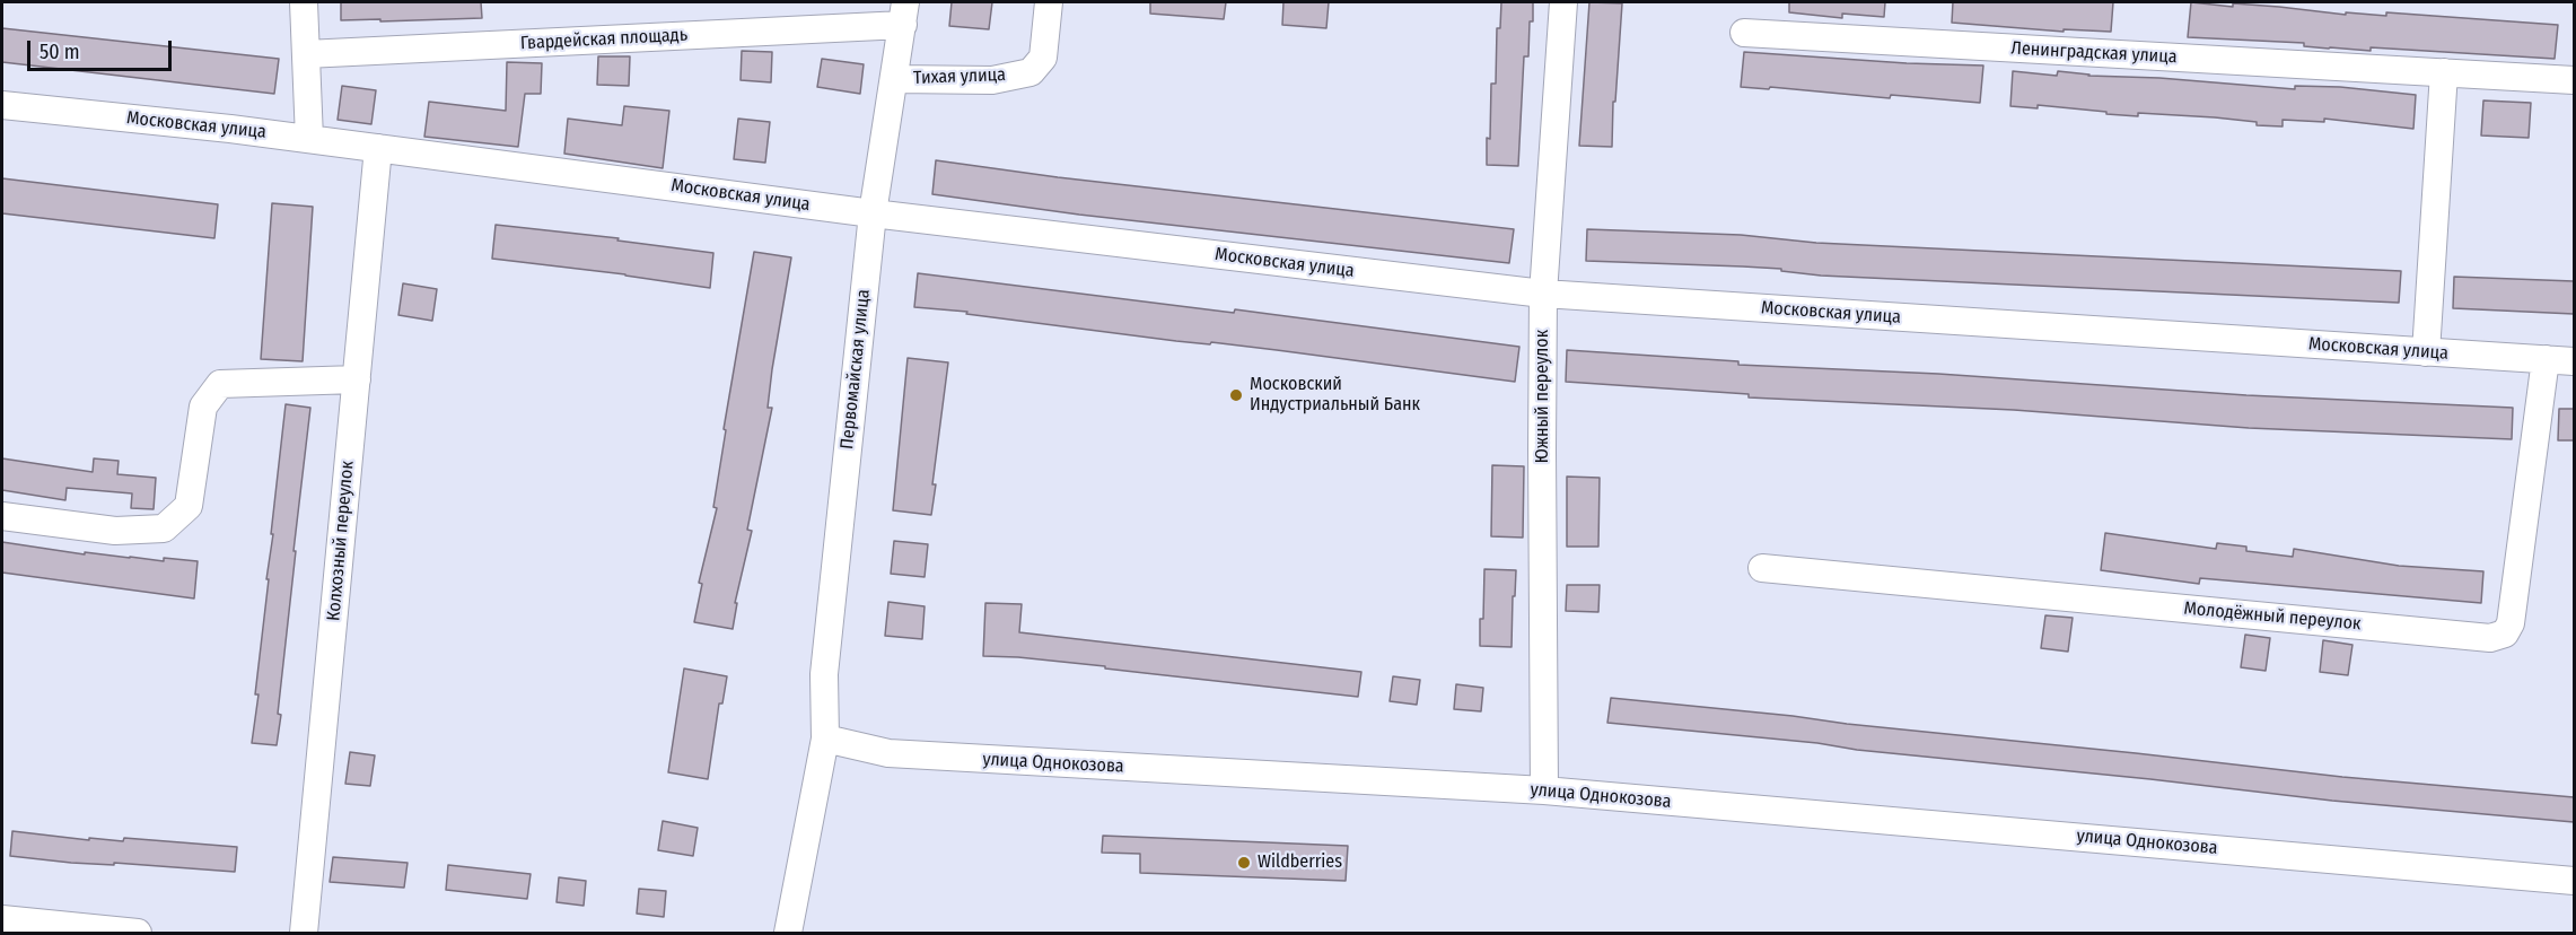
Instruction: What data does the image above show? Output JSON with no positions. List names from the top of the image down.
{
  "streets": {
    "street": [
      "Гвардейская площадь",
      "Ленинградская улица",
      "Тихая улица",
      "Московская улица",
      "Первомайская улица",
      "Южный переулок",
      "Колхозный переулок",
      "Молодёжный переулок",
      "улица Однокозова"
    ]
  },
  "crossings": [
    ["Гвардейская площадь", "Первомайская улица"],
    ["Тихая улица", "Первомайская улица"],
    ["Московская улица", "Первомайская улица"],
    ["Московская улица", "Южный переулок"],
    ["Московская улица", "Колхозный переулок"],
    ["Московская улица", "Молодёжный переулок"],
    ["Первомайская улица", "улица Однокозова"],
    ["Южный переулок", "улица Однокозова"]
  ],
  "places": ["Московский Индустриальный Банк", "Wildberries"],
  "scale_bar": "50 m"
}
